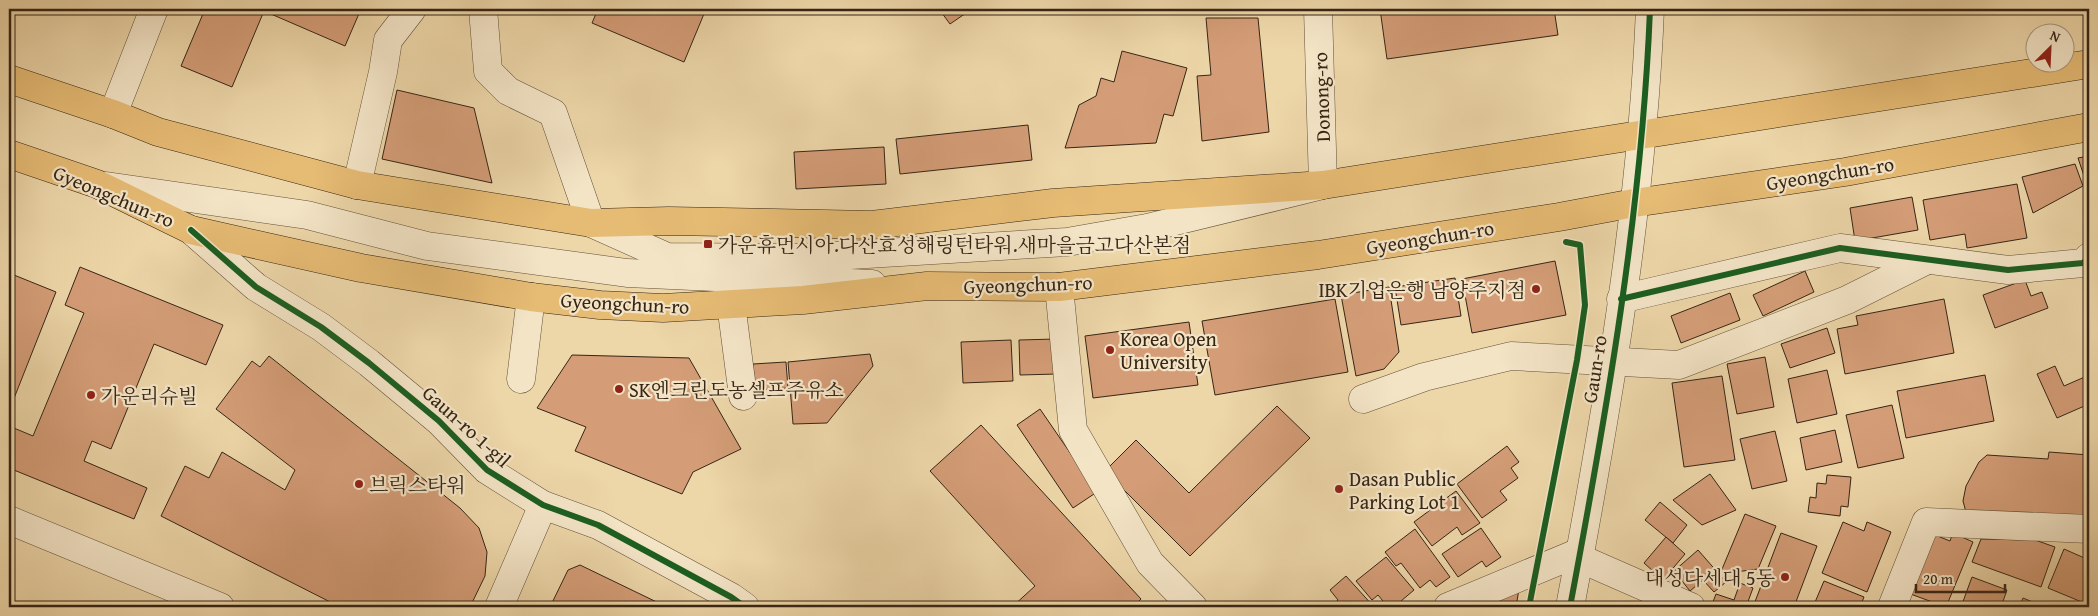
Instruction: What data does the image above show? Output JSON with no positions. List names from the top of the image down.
{
  "streets": {
    "main road": ["Gyeongchun-ro"],
    "street": ["Donong-ro", "Gaun-ro", "Gaun-ro 1-gil"]
  },
  "crossings": [
    ["Gyeongchun-ro", "Gaun-ro"],
    ["Gyeongchun-ro", "Gaun-ro 1-gil"]
  ],
  "places": {
    "transit": ["가운휴먼시아.다산효성해링턴타워.새마을금고다산본점"],
    "other": [
      "IBK기업은행 남양주지점",
      "Korea Open University",
      "SK엔크린도농셀프주유소",
      "가운리슈빌",
      "브릭스타워",
      "Dasan Public Parking Lot 1",
      "대성다세대 5동"
    ]
  },
  "scale_bar": "20 m",
  "north": "top right"
}
